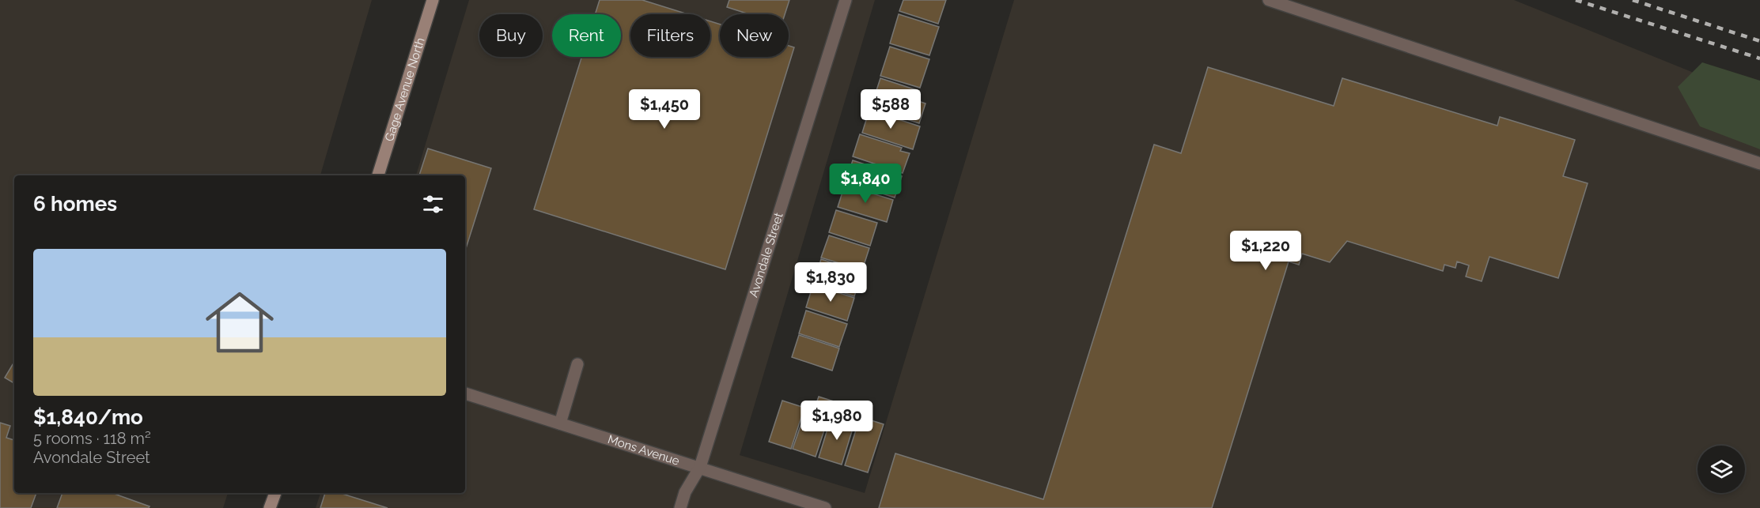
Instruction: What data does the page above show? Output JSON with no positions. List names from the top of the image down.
{
  "streets": {
    "main road": ["Gage Avenue North"],
    "street": ["Avondale Street", "Mons Avenue"]
  },
  "crossings": [
    ["Avondale Street", "Mons Avenue"]
  ],
  "page": {
    "chip": [
      "Buy",
      "Rent",
      "Filters",
      "New"
    ],
    "price": [
      "$1,450",
      "$588",
      "$1,840",
      "$1,220",
      "$1,830",
      "$1,980"
    ],
    "heading": "6 homes",
    "list": [
      {
        "name": "$1,840/mo",
        "note": "5 rooms · 118 m² · Avondale Street"
      }
    ]
  }
}
